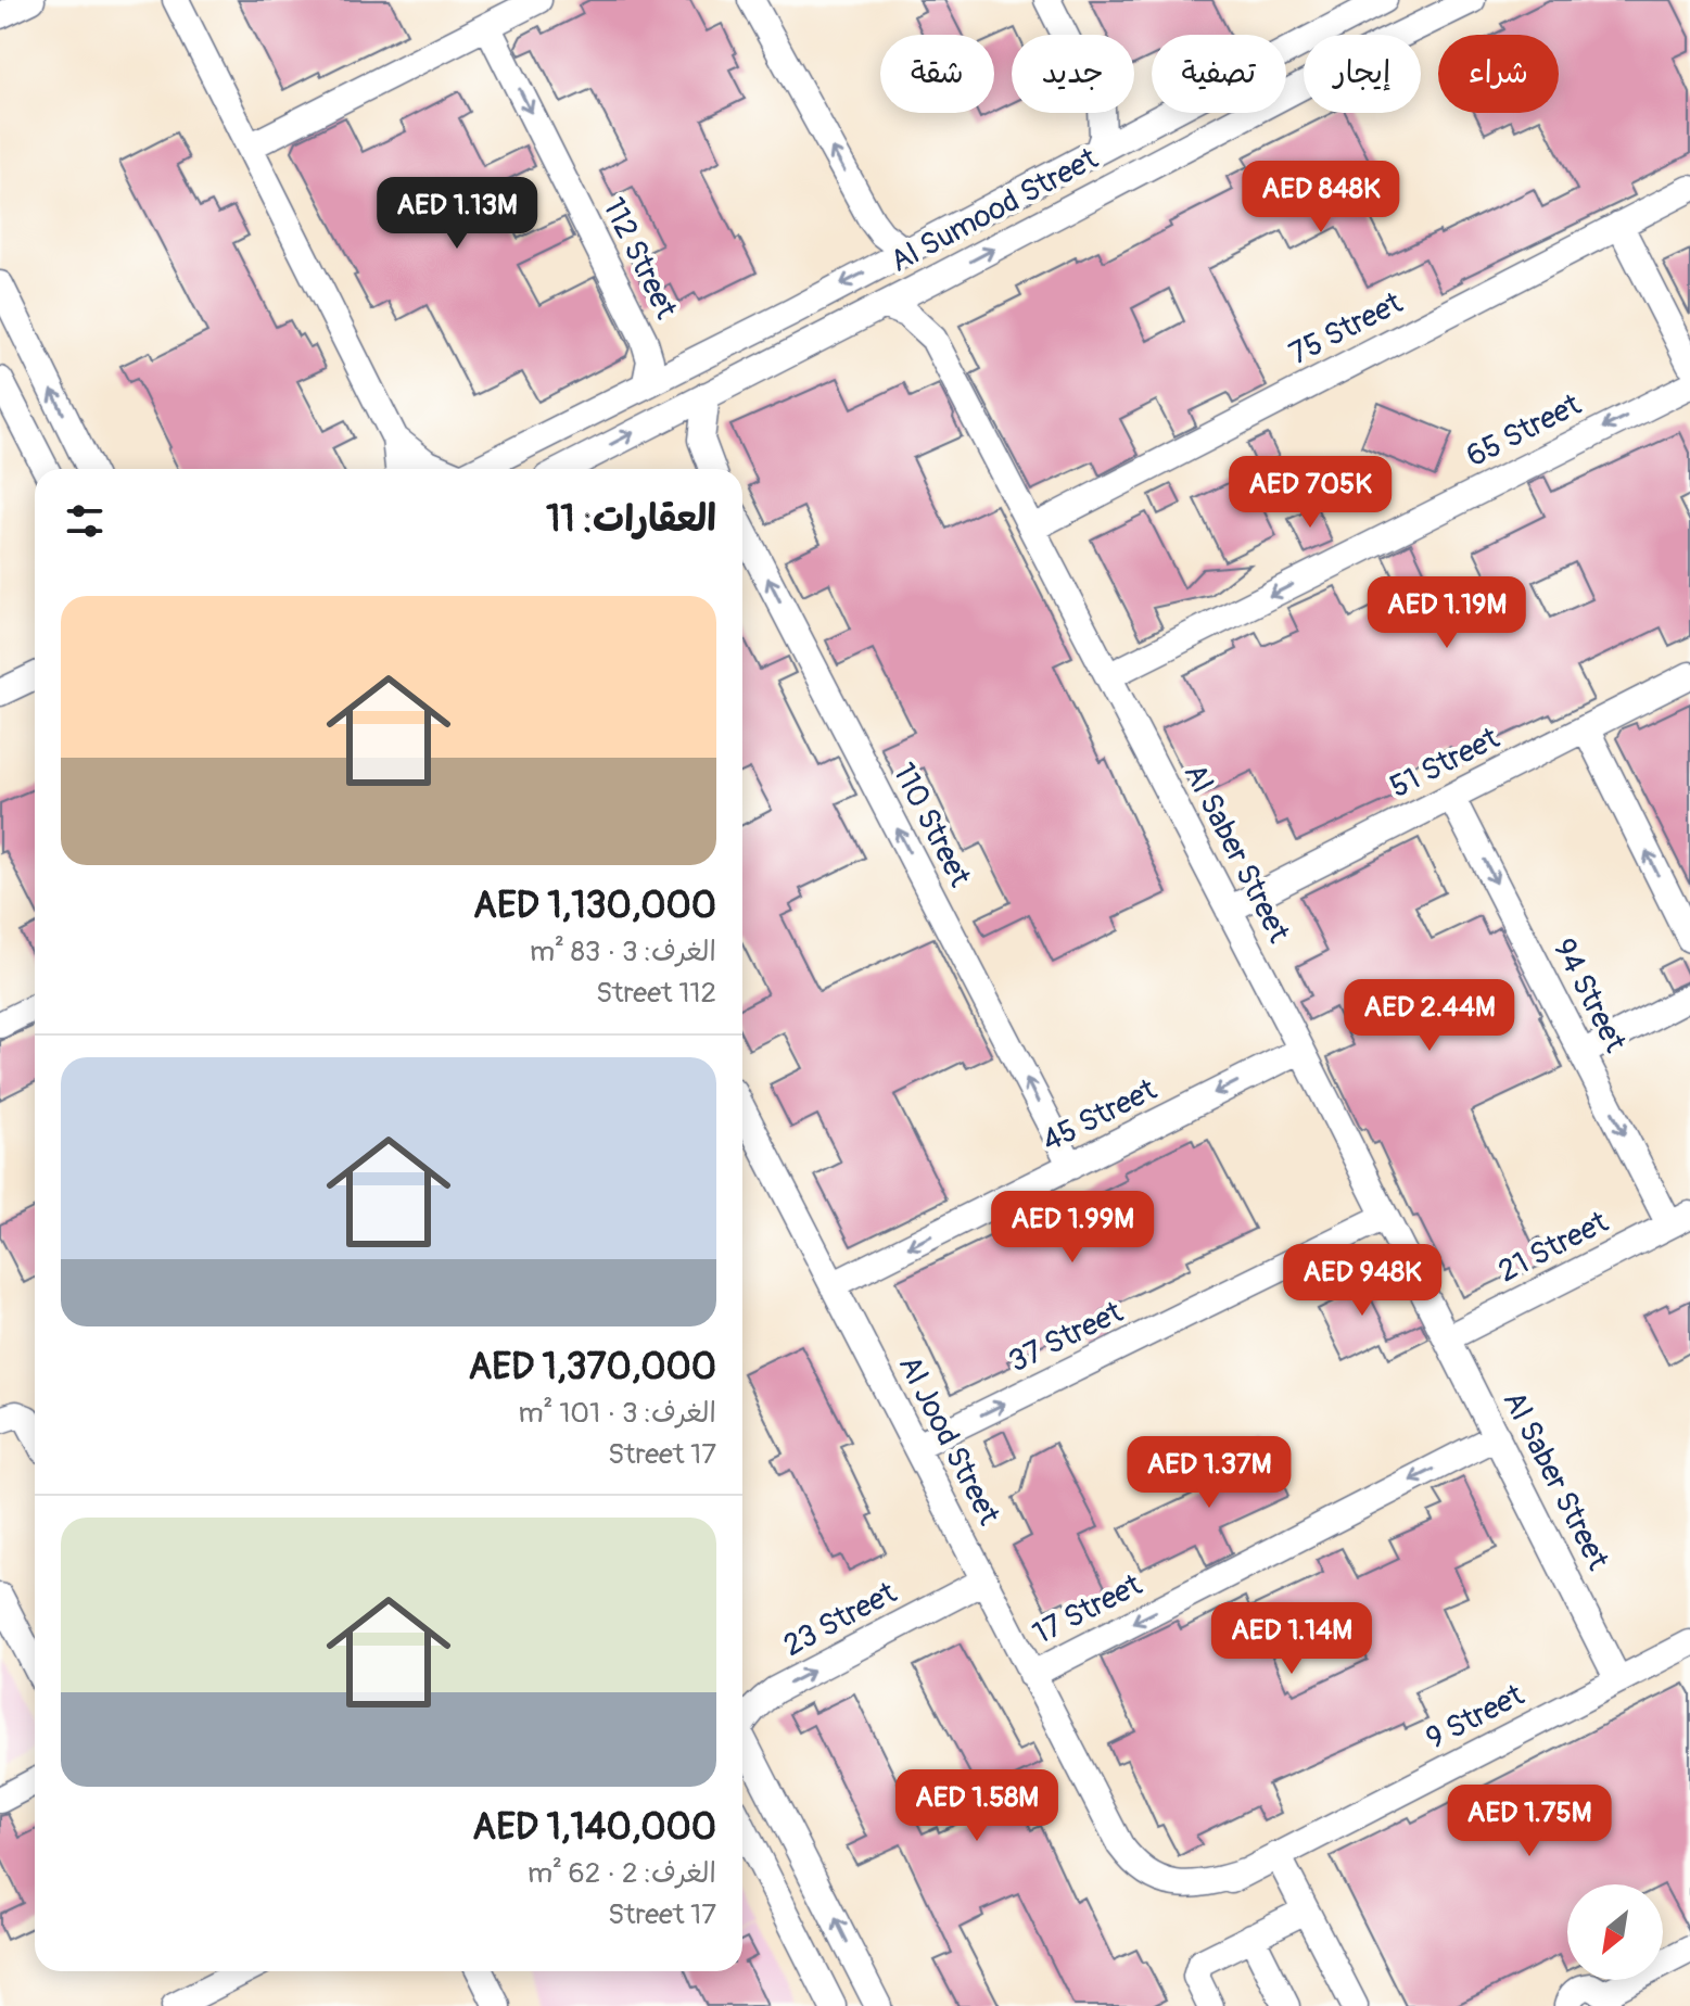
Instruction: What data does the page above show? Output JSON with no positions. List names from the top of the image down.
{
  "streets": {
    "street": [
      "Al Sumood Street",
      "112 Street",
      "75 Street",
      "65 Street",
      "51 Street",
      "110 Street",
      "Al Saber Street",
      "94 Street",
      "45 Street",
      "21 Street",
      "37 Street",
      "Al Jood Street",
      "17 Street",
      "23 Street",
      "9 Street"
    ]
  },
  "crossings": [
    ["Al Sumood Street", "112 Street"],
    ["Al Sumood Street", "Al Saber Street"],
    ["75 Street", "Al Saber Street"],
    ["65 Street", "Al Saber Street"],
    ["51 Street", "Al Saber Street"],
    ["51 Street", "94 Street"],
    ["110 Street", "45 Street"],
    ["Al Saber Street", "45 Street"],
    ["Al Saber Street", "21 Street"],
    ["Al Saber Street", "37 Street"],
    ["Al Saber Street", "17 Street"],
    ["Al Saber Street", "9 Street"],
    ["94 Street", "21 Street"],
    ["45 Street", "Al Jood Street"],
    ["37 Street", "Al Jood Street"],
    ["Al Jood Street", "17 Street"],
    ["Al Jood Street", "23 Street"],
    ["Al Jood Street", "9 Street"]
  ],
  "one_way": [
    "112 Street",
    "65 Street",
    "110 Street",
    "45 Street",
    "37 Street",
    "17 Street",
    "23 Street"
  ],
  "north": "bottom left",
  "page": {
    "chip": [
      "شراء",
      "إيجار",
      "تصفية",
      "جديد",
      "شقة"
    ],
    "price": [
      "AED 848K",
      "AED 1.13M",
      "AED 705K",
      "AED 1.19M",
      "AED 2.44M",
      "AED 1.99M",
      "AED 948K",
      "AED 1.37M",
      "AED 1.14M",
      "AED 1.58M",
      "AED 1.75M"
    ],
    "heading": "العقارات: 11",
    "list": [
      {
        "name": "AED 1,130,000",
        "note": "الغرف: 3 · 83 m² · 112 Street"
      },
      {
        "name": "AED 1,370,000",
        "note": "الغرف: 3 · 101 m² · 17 Street"
      },
      {
        "name": "AED 1,140,000",
        "note": "الغرف: 2 · 62 m² · 17 Street"
      }
    ]
  }
}
